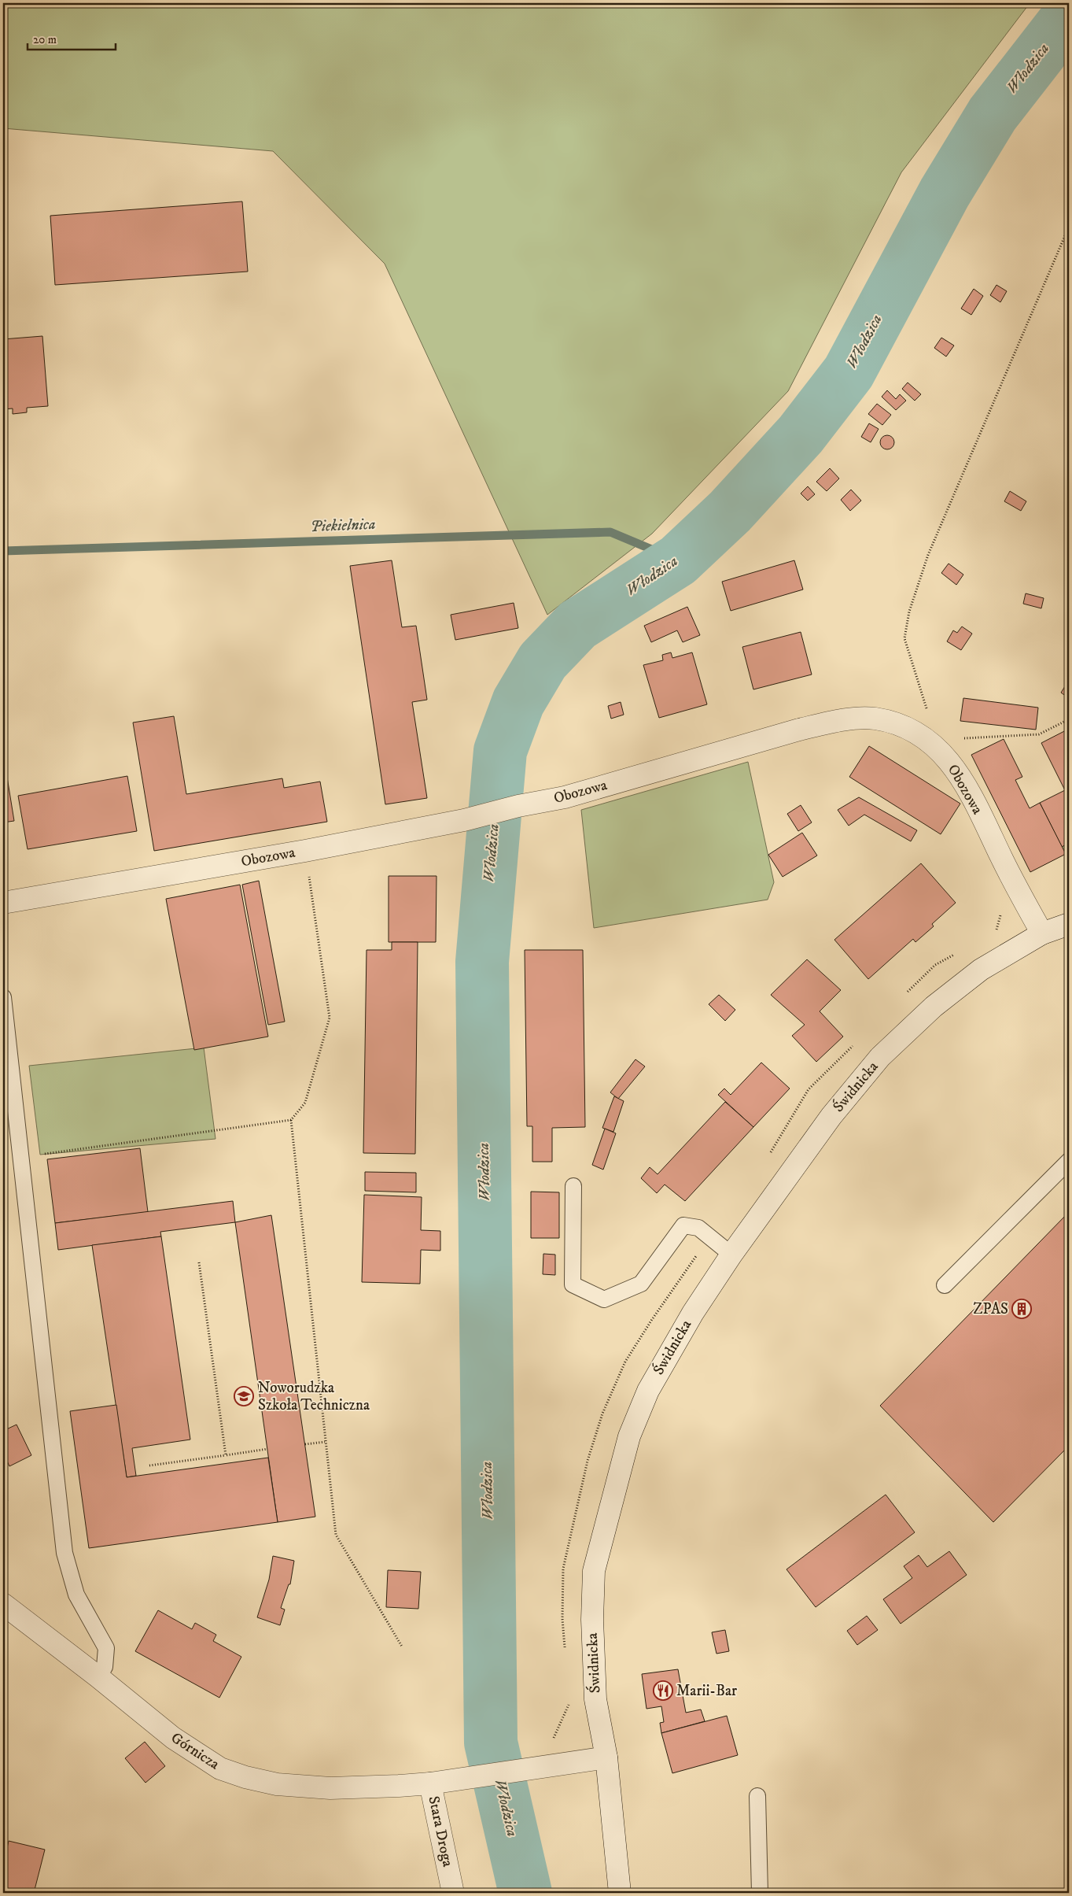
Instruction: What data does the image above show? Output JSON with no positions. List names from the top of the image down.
{
  "streets": {
    "street": [
      "Obozowa",
      "Świdnicka",
      "Górnicza",
      "Stara Droga"
    ]
  },
  "crossings": [
    ["Obozowa", "Świdnicka"],
    ["Świdnicka", "Stara Droga"],
    ["Górnicza", "Stara Droga"]
  ],
  "water": ["Włodzica", "Piekielnica"],
  "places": {
    "building": ["ZPAS"],
    "school or university": ["Noworudzka Szkoła Techniczna"],
    "restaurant": ["Marii-Bar"]
  },
  "scale_bar": "20 m"
}
